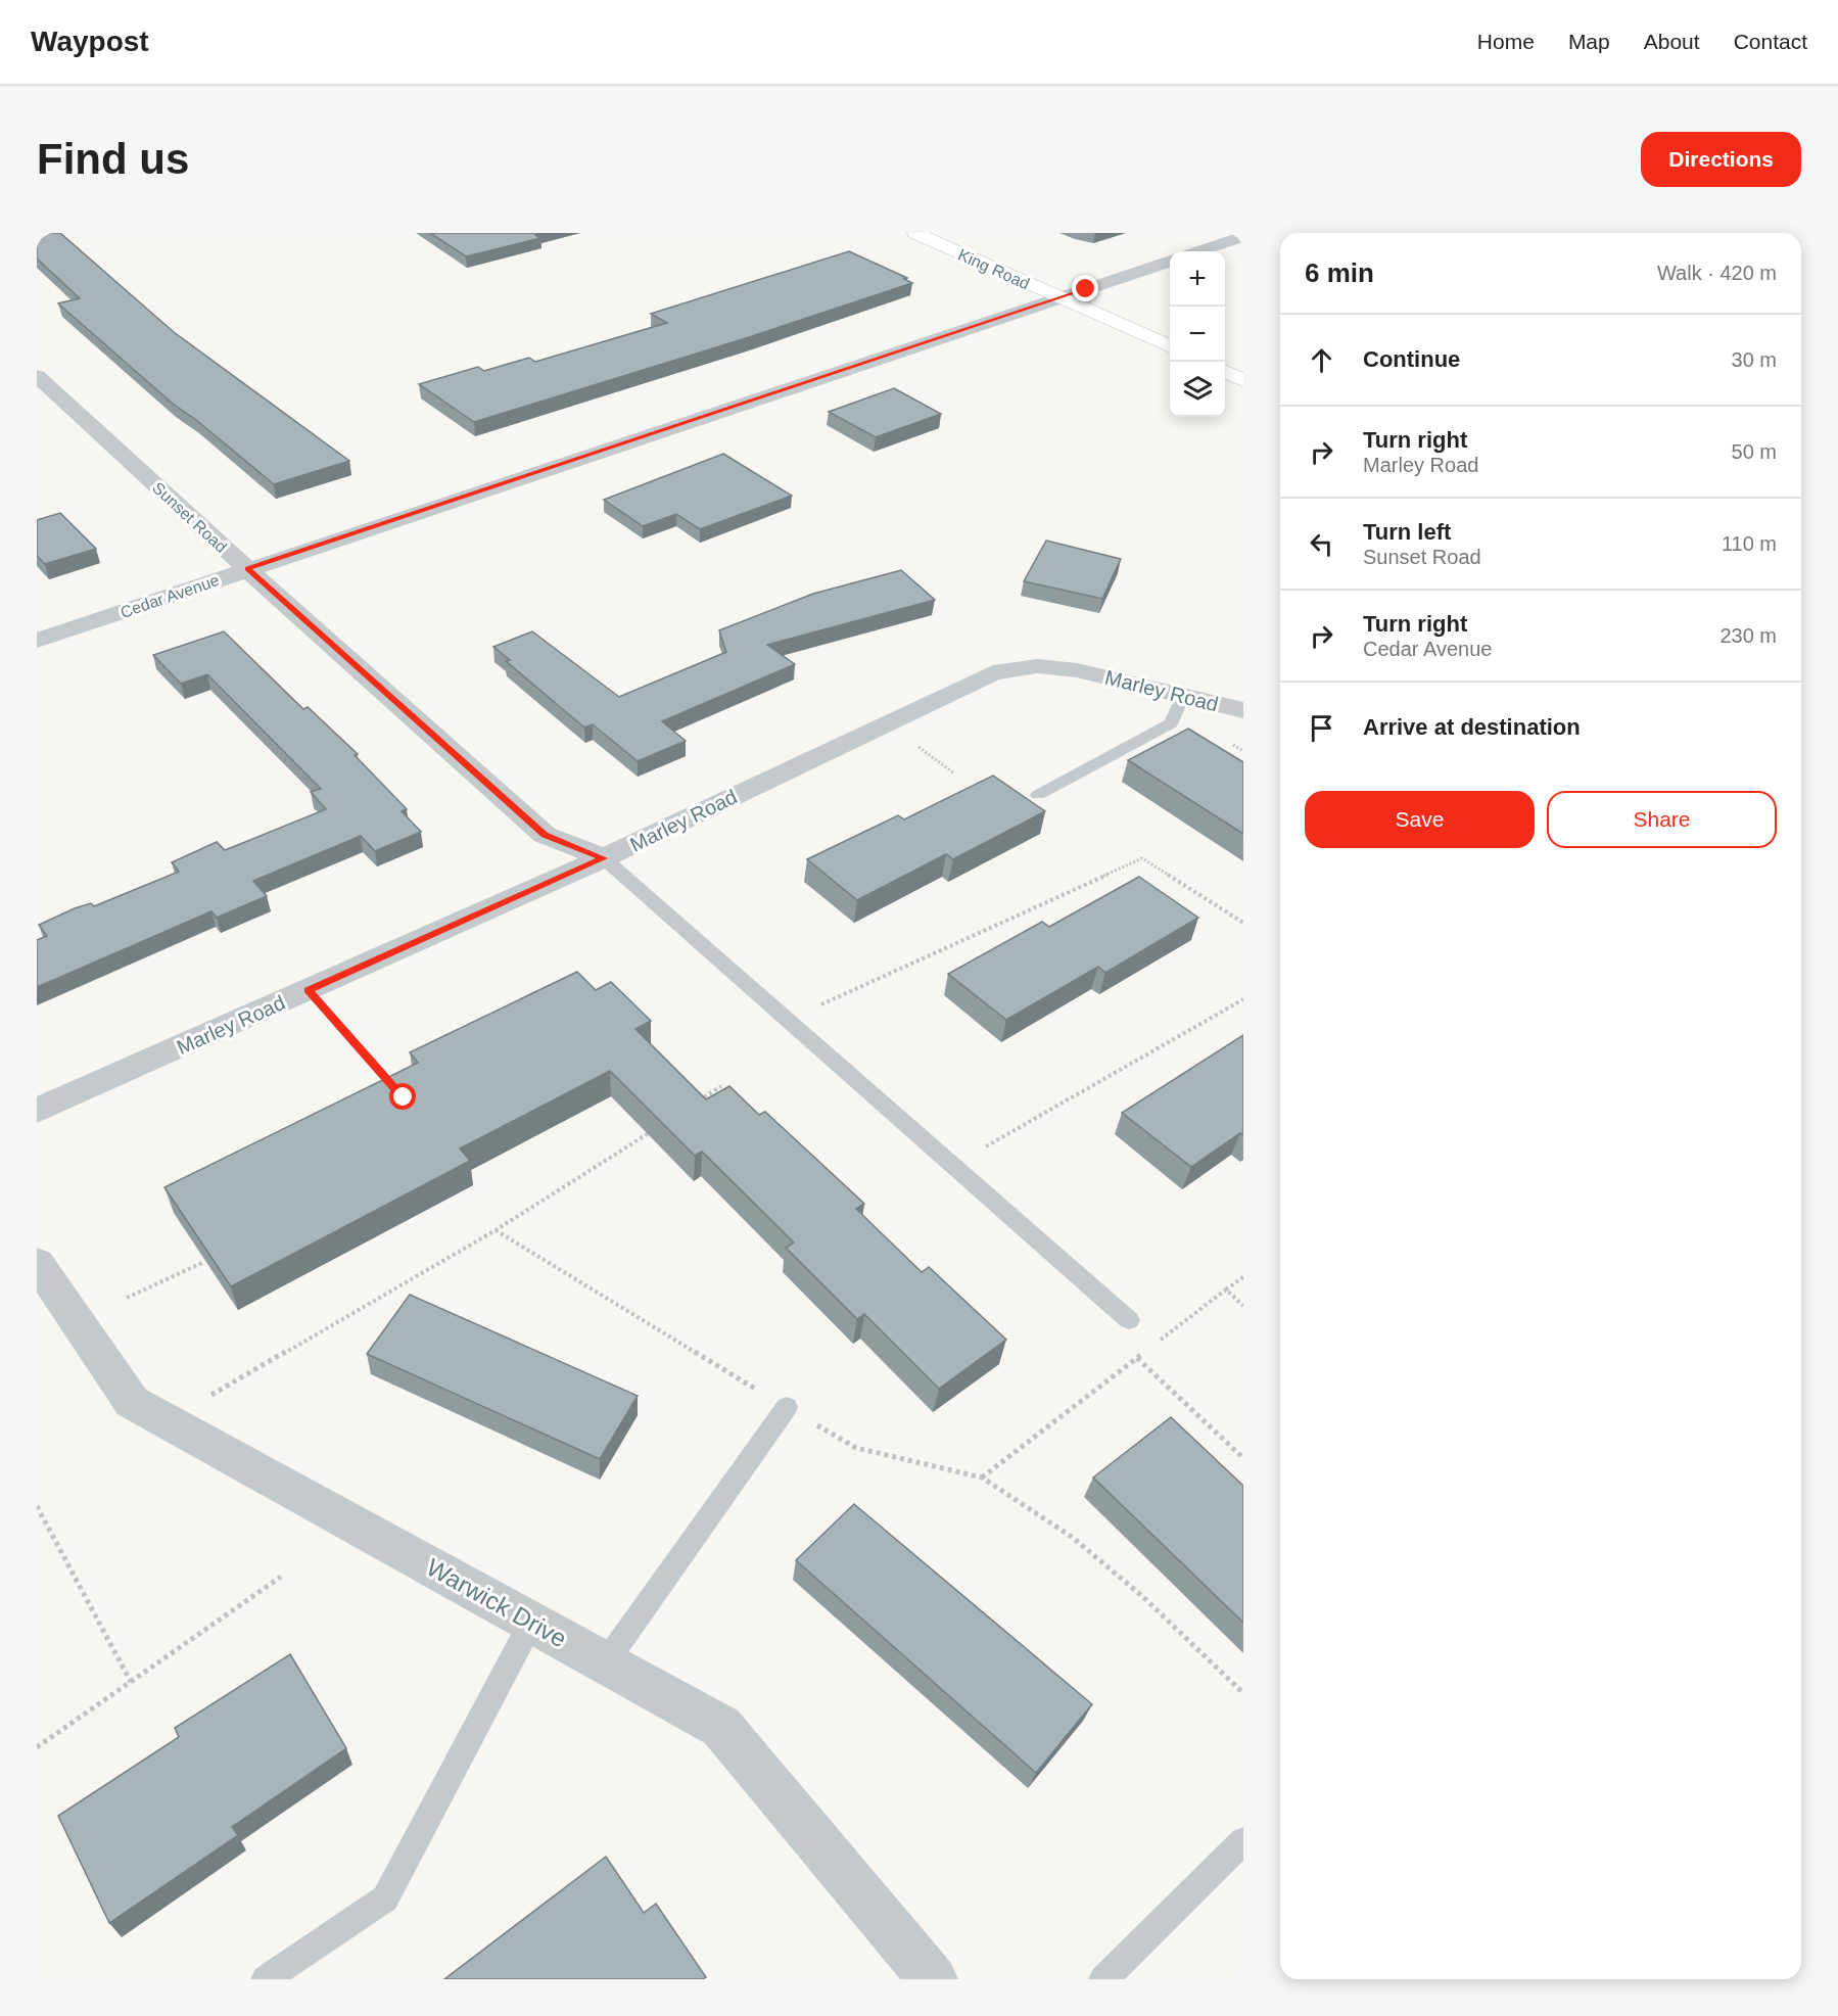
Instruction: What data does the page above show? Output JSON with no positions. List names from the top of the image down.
{
  "streets": {
    "main road": ["King Road"],
    "street": [
      "Sunset Road",
      "Cedar Avenue",
      "Marley Road",
      "Warwick Drive"
    ]
  },
  "crossings": [
    ["King Road", "Cedar Avenue"],
    ["Sunset Road", "Cedar Avenue"],
    ["Sunset Road", "Marley Road"]
  ],
  "page": {
    "header": "Waypost",
    "nav": [
      "Home",
      "Map",
      "About",
      "Contact"
    ],
    "buttons": [
      "Directions",
      ["Save", "Share"]
    ],
    "title": "Find us",
    "heading": ["6 min", "Walk · 420 m"],
    "map_buttons": ["+", "−"],
    "list": [
      ["Continue", "30 m"],
      ["Turn right", "Marley Road", "50 m"],
      ["Turn left", "Sunset Road", "110 m"],
      ["Turn right", "Cedar Avenue", "230 m"],
      "Arrive at destination"
    ]
  }
}
